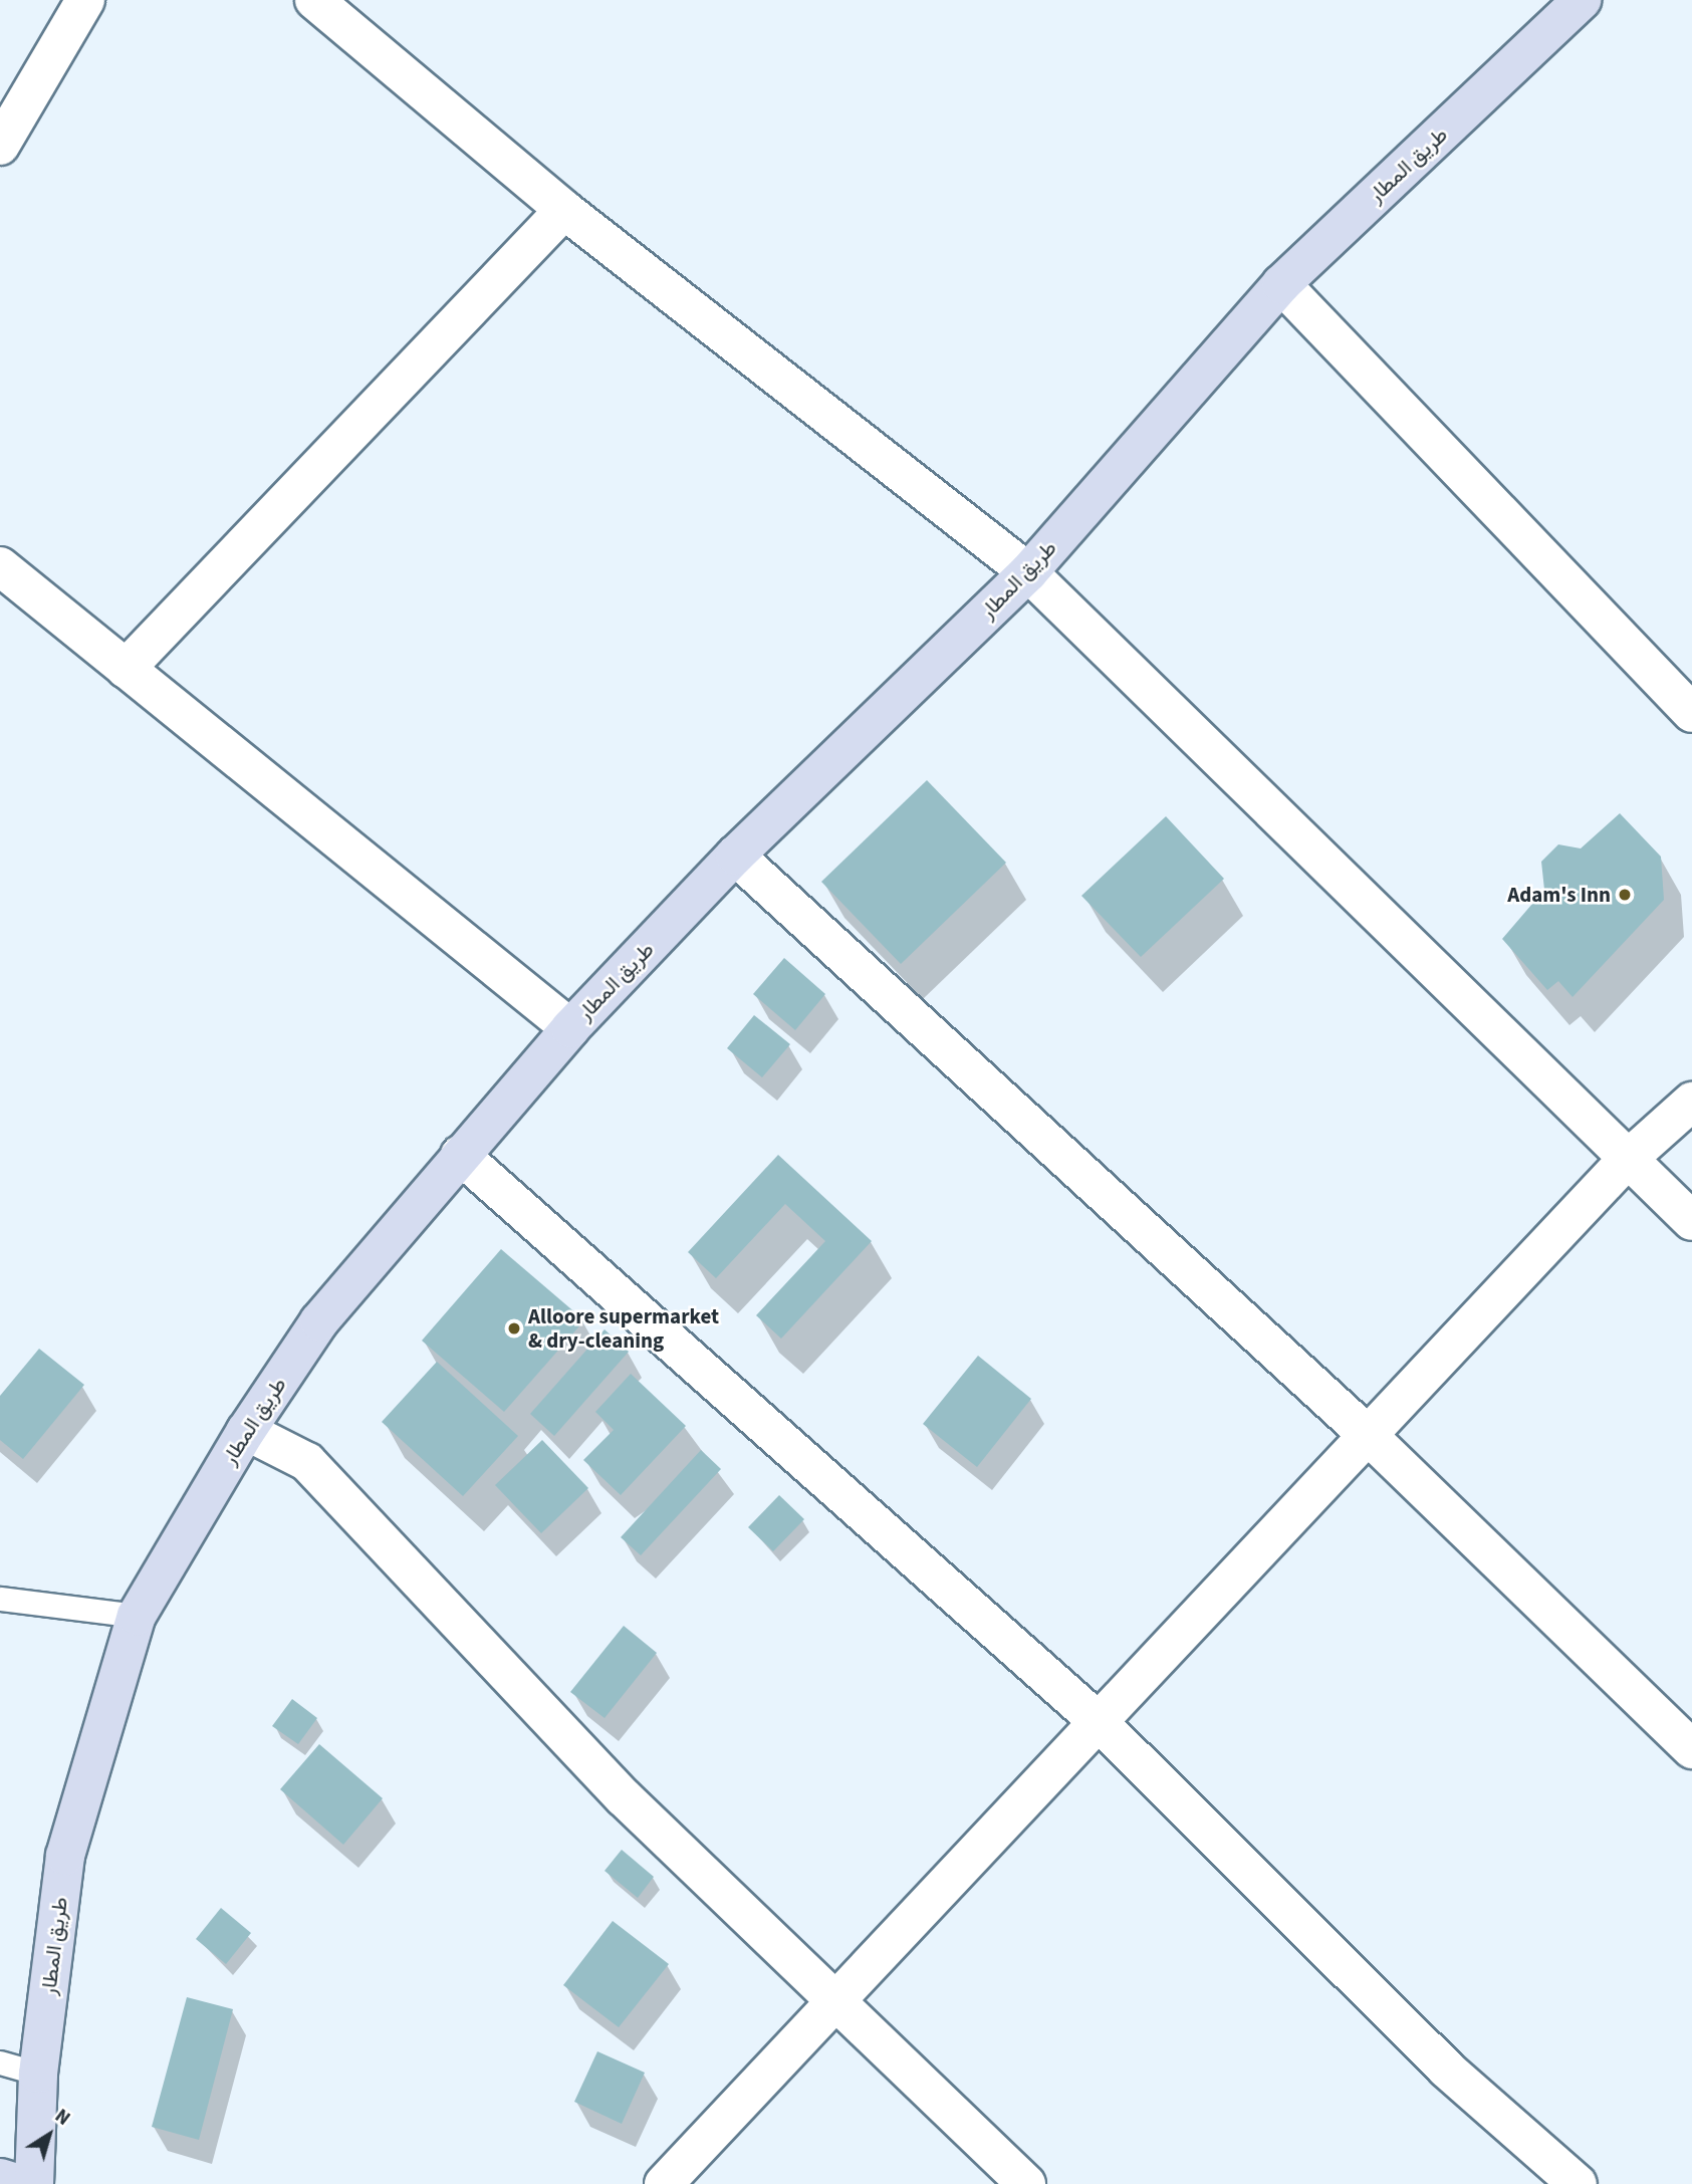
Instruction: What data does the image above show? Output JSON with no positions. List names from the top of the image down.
{
  "streets": {
    "main road": ["طريق المطار"]
  },
  "places": ["Adam's Inn", "Alloore supermarket & dry-cleaning"],
  "north": "top right"
}
